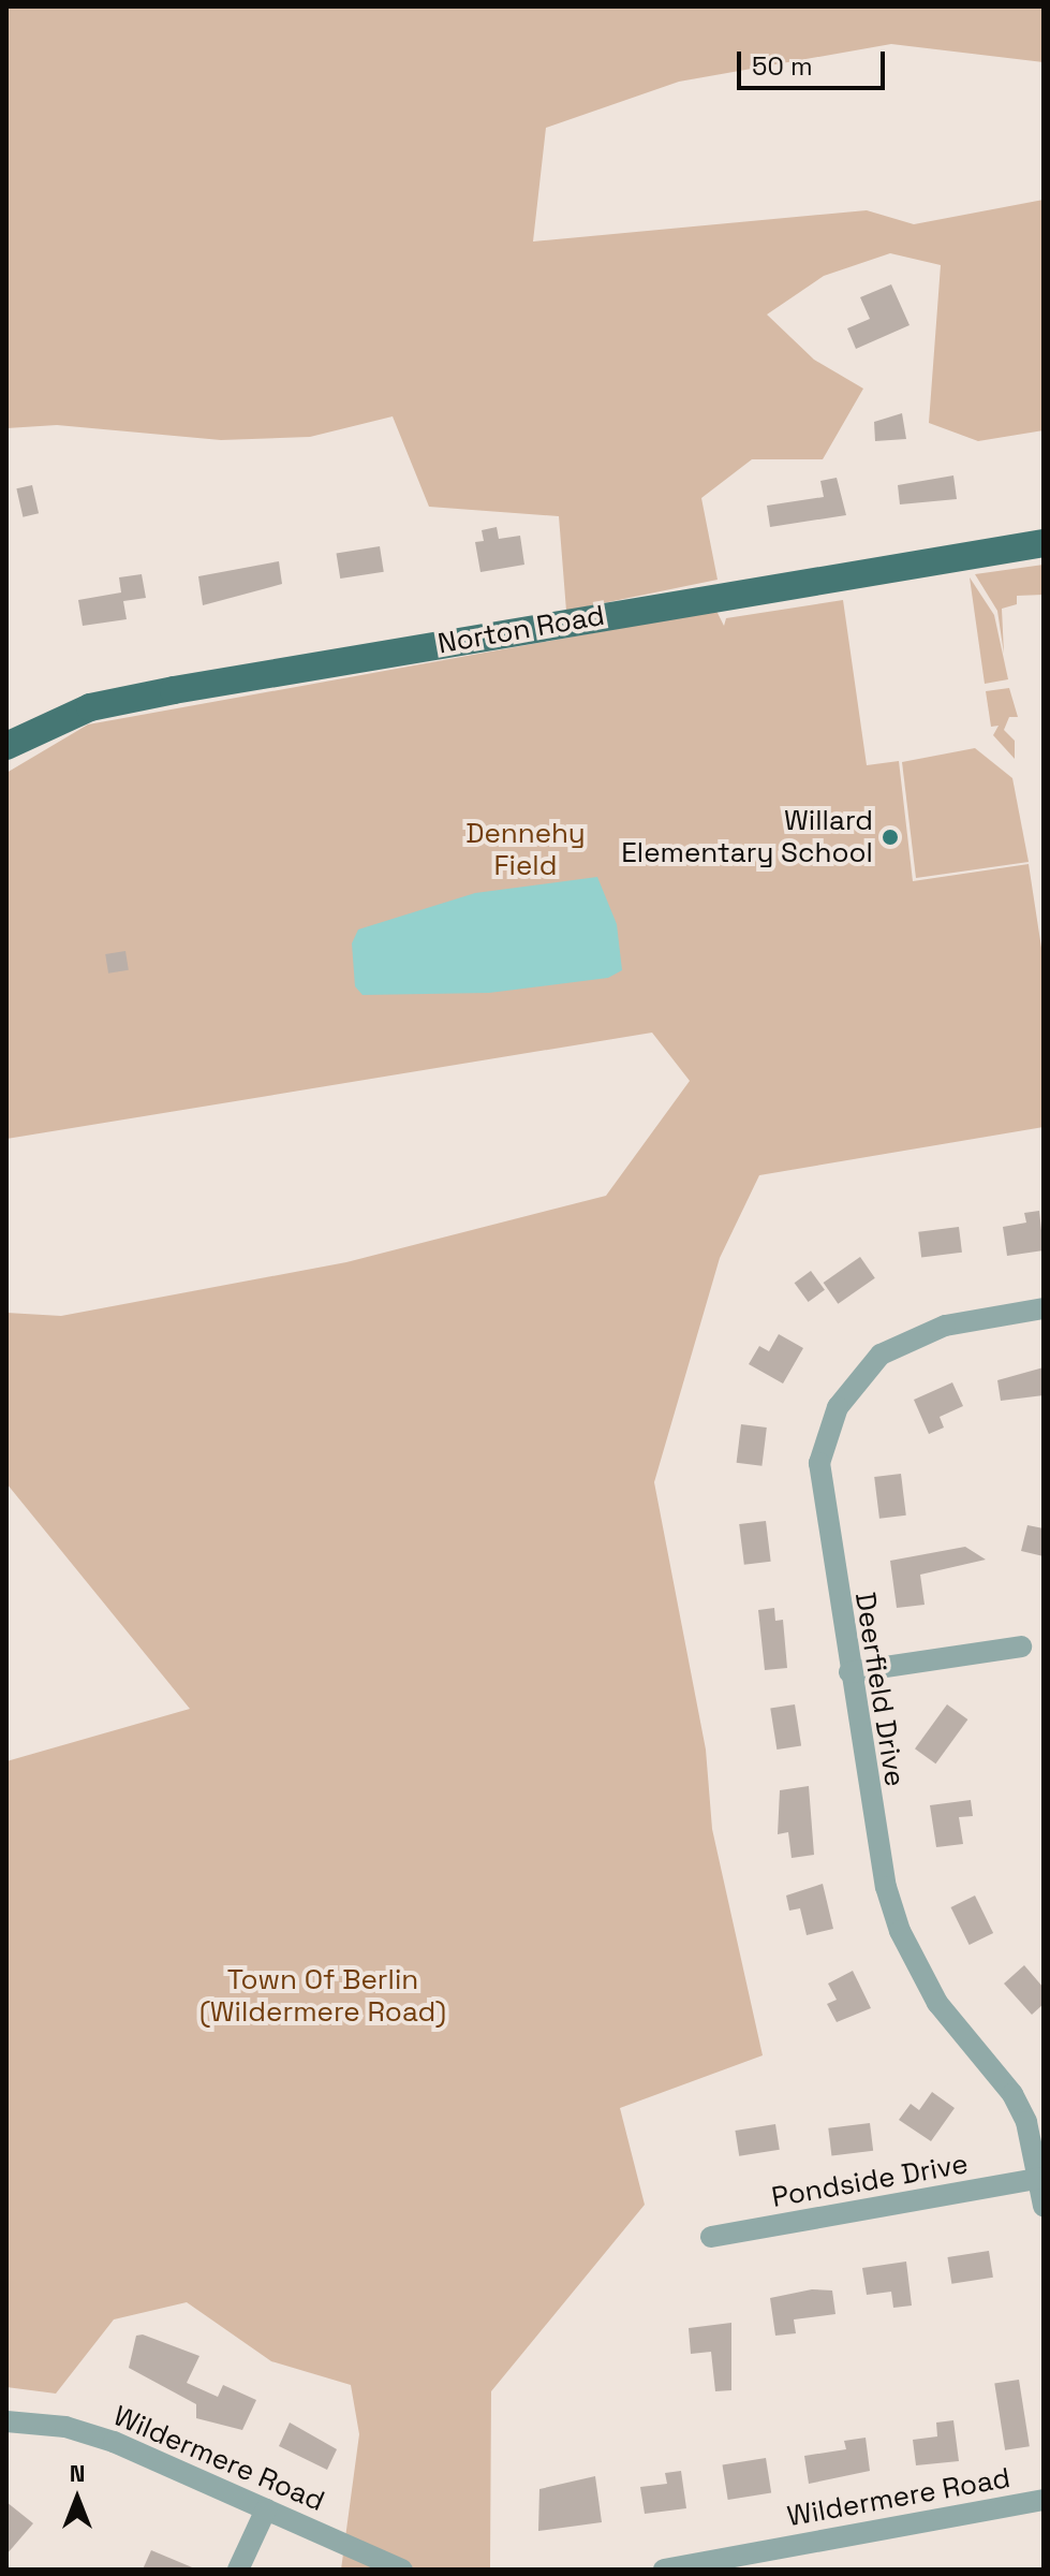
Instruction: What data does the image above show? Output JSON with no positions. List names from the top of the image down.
{
  "streets": {
    "main road": ["Norton Road"],
    "street": ["Deerfield Drive", "Pondside Drive", "Wildermere Road"]
  },
  "crossings": [
    ["Deerfield Drive", "Pondside Drive"]
  ],
  "parks": ["Dennehy Field", "Town Of Berlin (Wildermere Road)"],
  "places": ["Willard Elementary School"],
  "scale_bar": "50 m",
  "north": "top"
}
